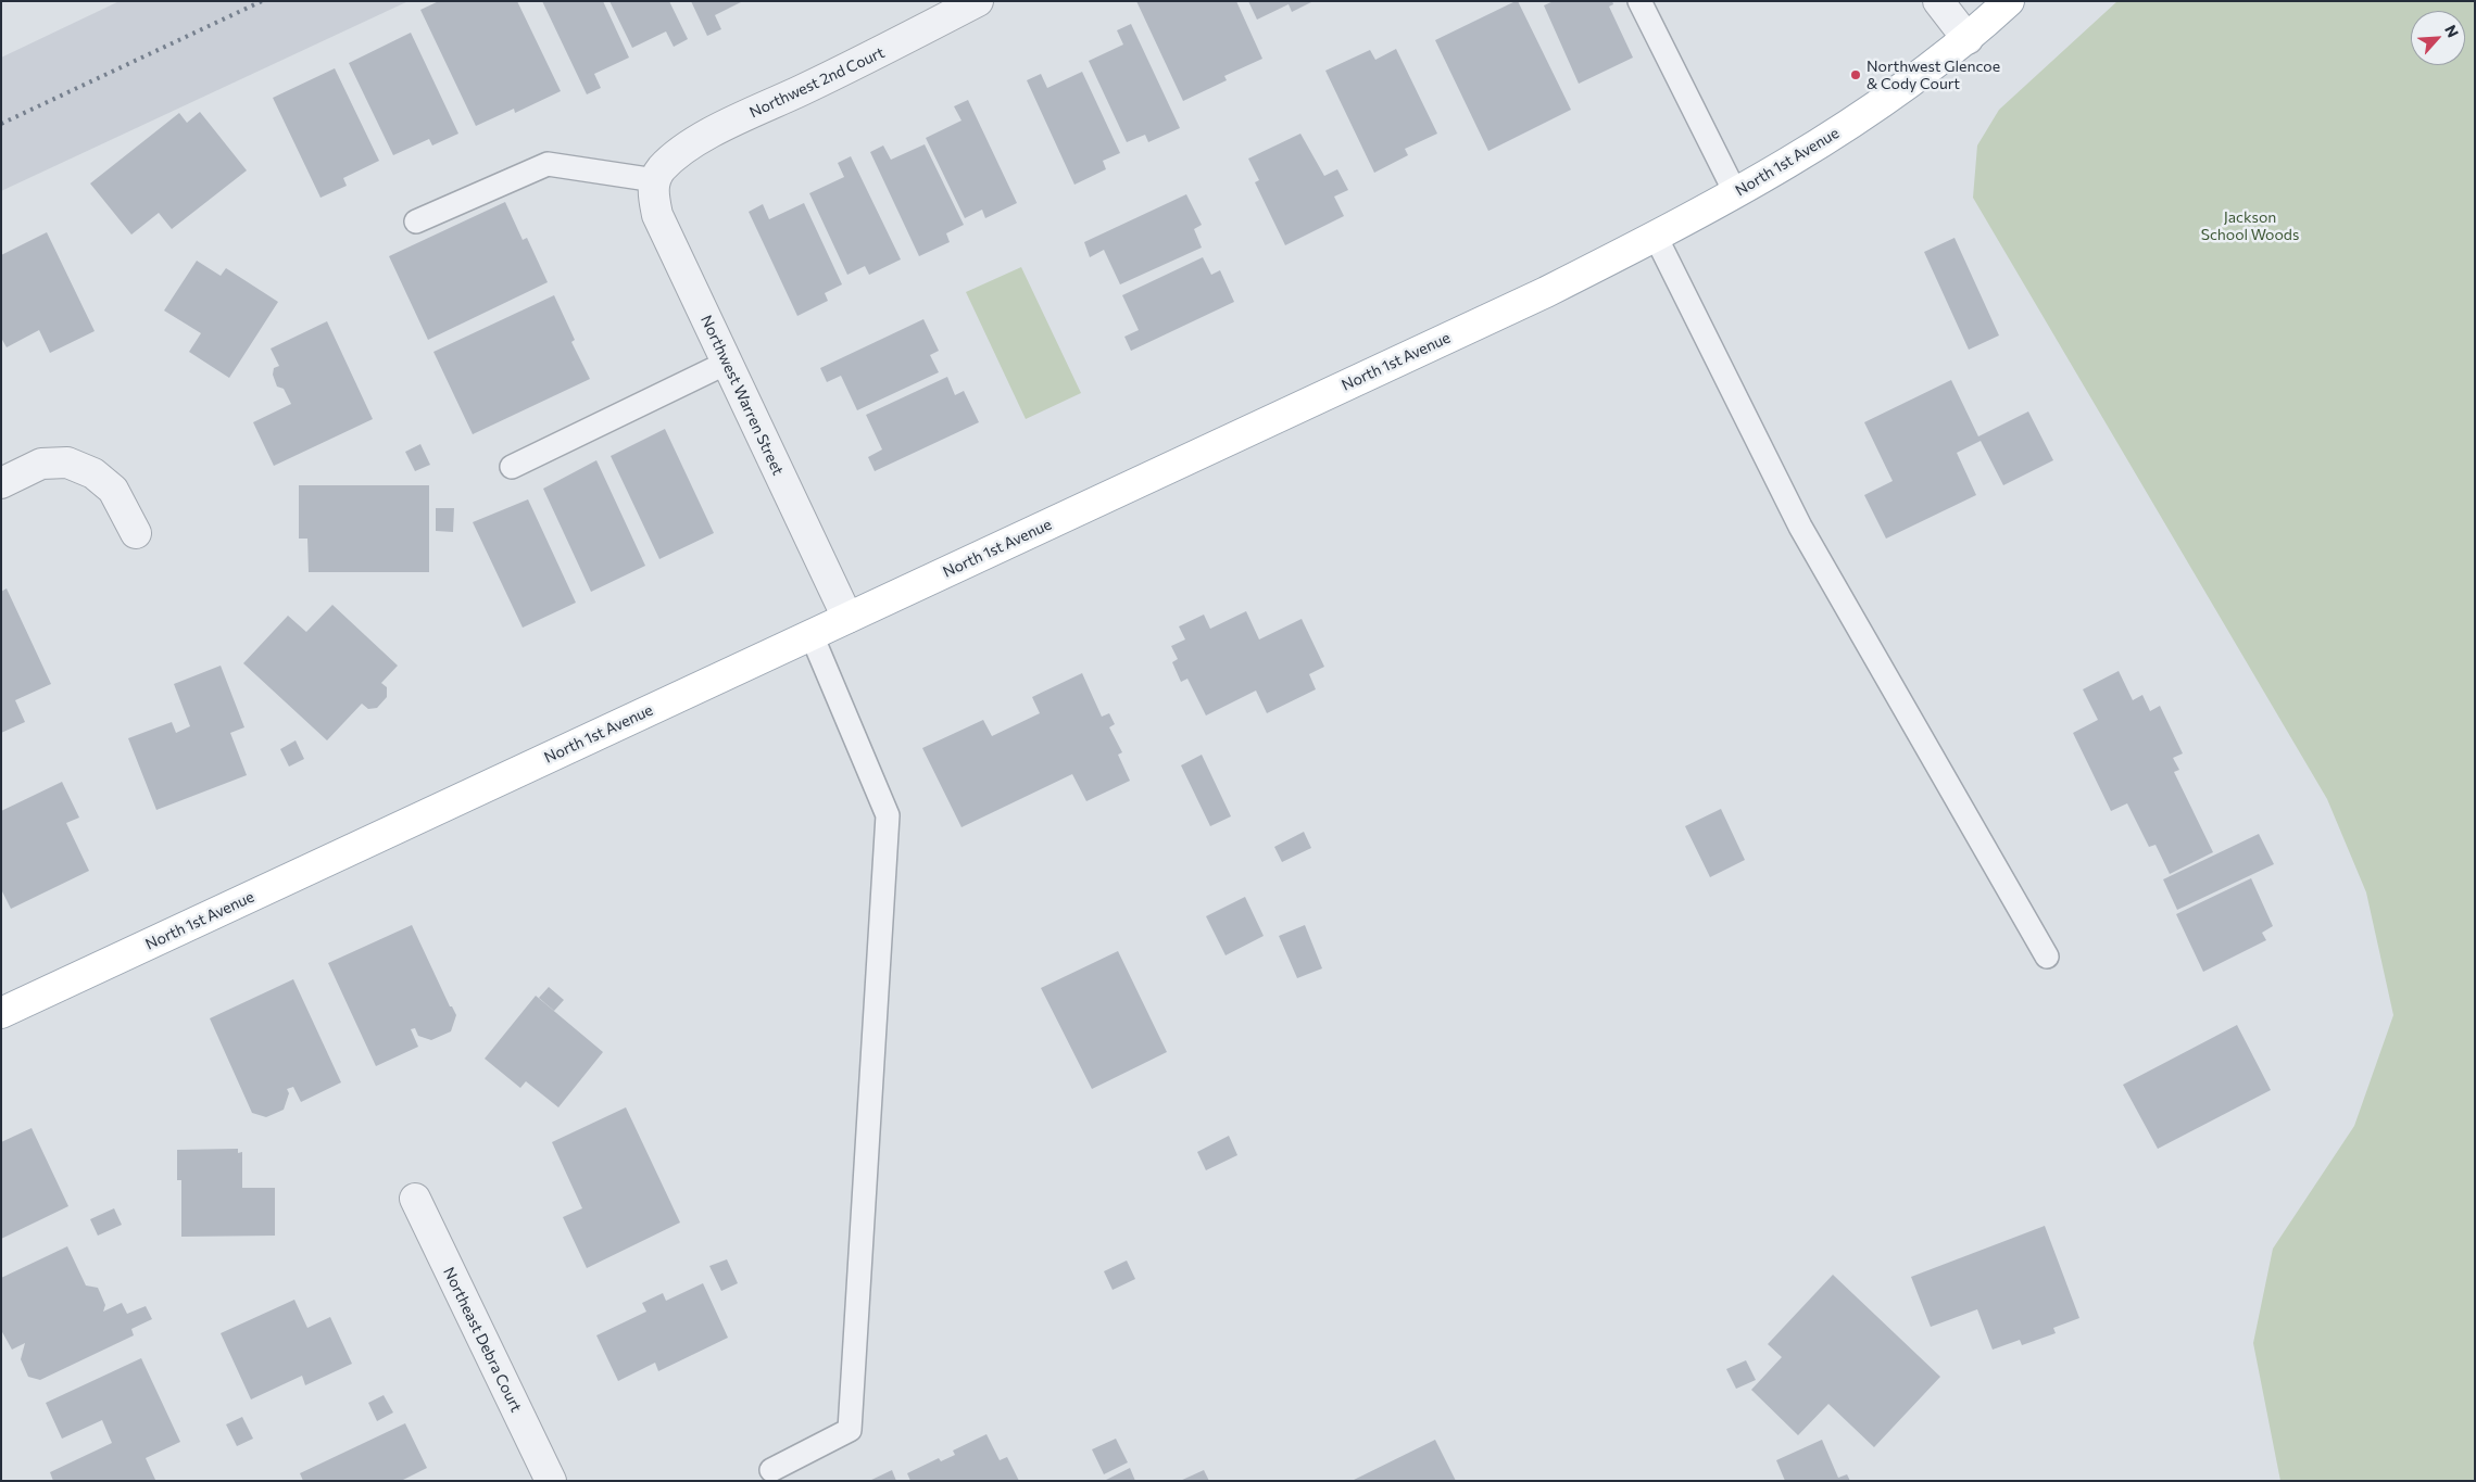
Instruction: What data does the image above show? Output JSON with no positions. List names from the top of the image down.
{
  "streets": {
    "main road": ["North 1st Avenue"],
    "street": ["Northwest 2nd Court", "Northwest Warren Street", "Northeast Debra Court"]
  },
  "crossings": [
    ["Northwest 2nd Court", "Northwest Warren Street"],
    ["North 1st Avenue", "Northwest Warren Street"]
  ],
  "parks": ["Jackson School Woods"],
  "places": ["Northwest Glencoe & Cody Court"],
  "north": "top right"
}
